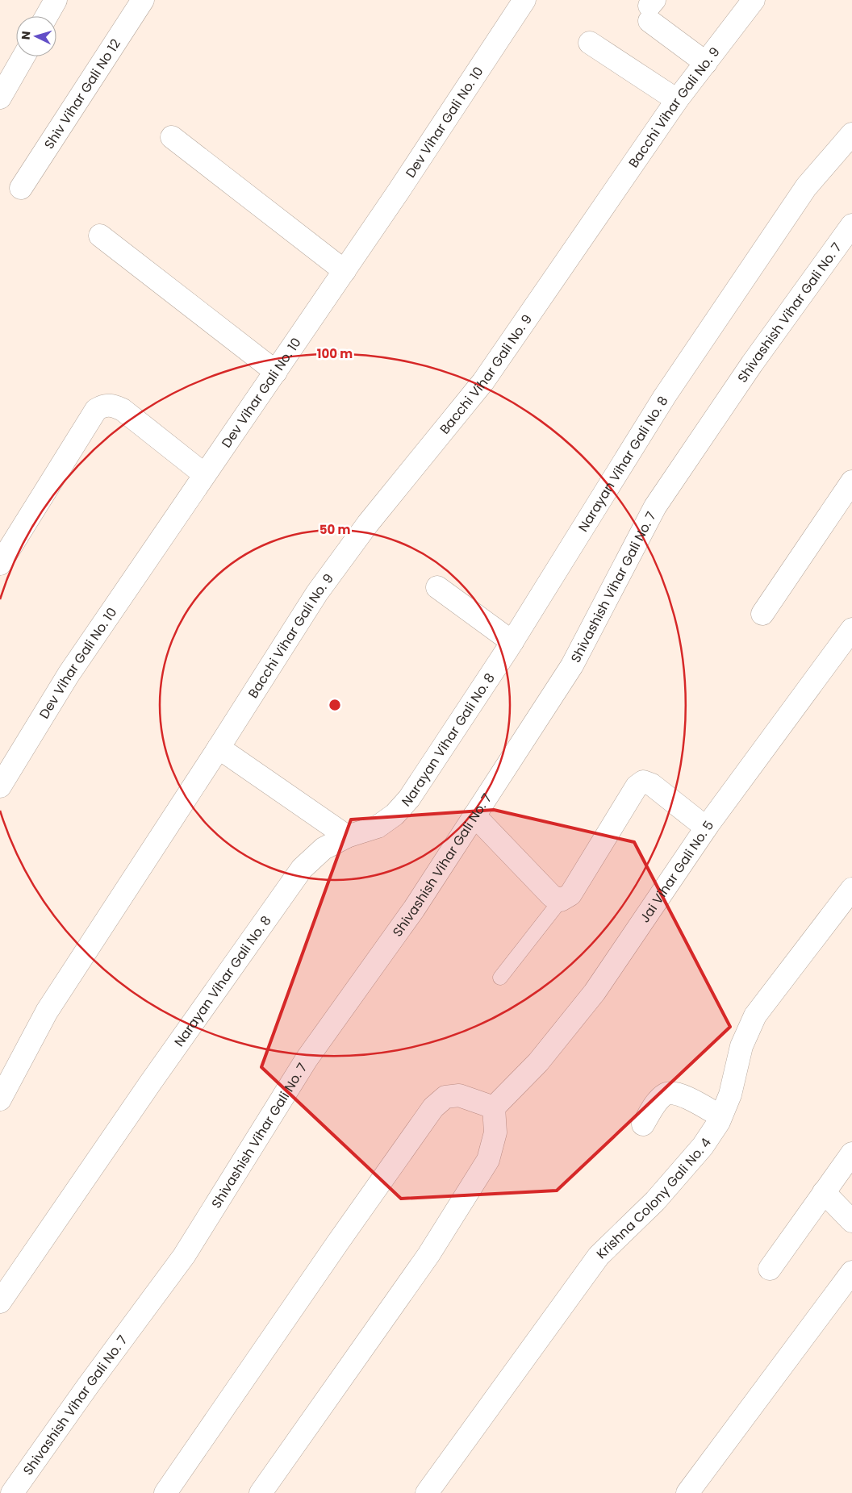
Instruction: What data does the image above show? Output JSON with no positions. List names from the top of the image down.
{
  "streets": {
    "street": [
      "Shiv Vihar Gali No 12",
      "Bacchi Vihar Gali No. 9",
      "Dev Vihar Gali No. 10",
      "Shivashish Vihar Gali No. 7",
      "Narayan Vihar Gali No. 8",
      "Jai Vihar Gali No. 5",
      "Krishna Colony Gali No. 4"
    ]
  },
  "north": "left",
  "rings": ["100 m", "50 m"]
}
